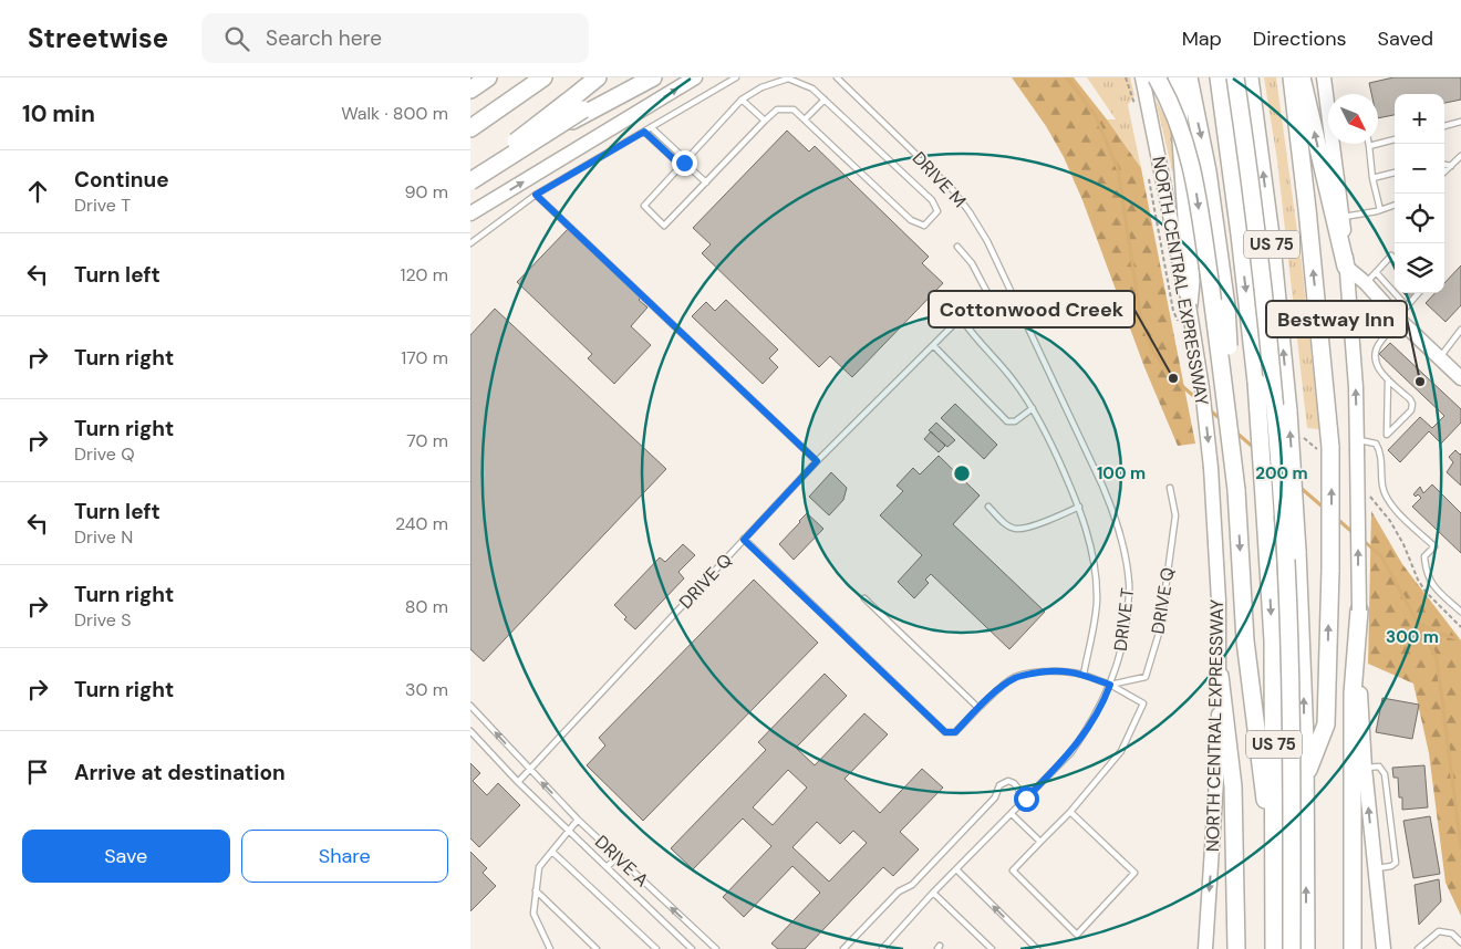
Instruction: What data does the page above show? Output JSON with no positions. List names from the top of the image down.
{
  "streets": {
    "highway": ["US 75"],
    "main road": ["NORTH CENTRAL EXPRESSWAY"],
    "lane": [
      "DRIVE M",
      "DRIVE Q",
      "DRIVE T",
      "DRIVE A"
    ]
  },
  "crossings": [
    ["DRIVE M", "DRIVE Q"],
    ["DRIVE M", "DRIVE T"],
    ["DRIVE Q", "DRIVE T"],
    ["DRIVE Q", "DRIVE A"]
  ],
  "one_way": ["NORTH CENTRAL EXPRESSWAY"],
  "places": ["Cottonwood Creek", "Bestway Inn"],
  "north": "bottom right",
  "page": {
    "header": "Streetwise",
    "search": "Search here",
    "nav": ["Map", "Directions", "Saved"],
    "heading": ["10 min", "Walk · 800 m"],
    "map_buttons": ["+", "−"],
    "list": [
      ["Continue", "Drive T", "90 m"],
      ["Turn left", "120 m"],
      ["Turn right", "170 m"],
      ["Turn right", "Drive Q", "70 m"],
      ["Turn left", "Drive N", "240 m"],
      ["Turn right", "Drive S", "80 m"],
      ["Turn right", "30 m"],
      "Arrive at destination"
    ],
    "buttons": ["Save", "Share"]
  },
  "rings": ["100 m", "200 m", "300 m"]
}
